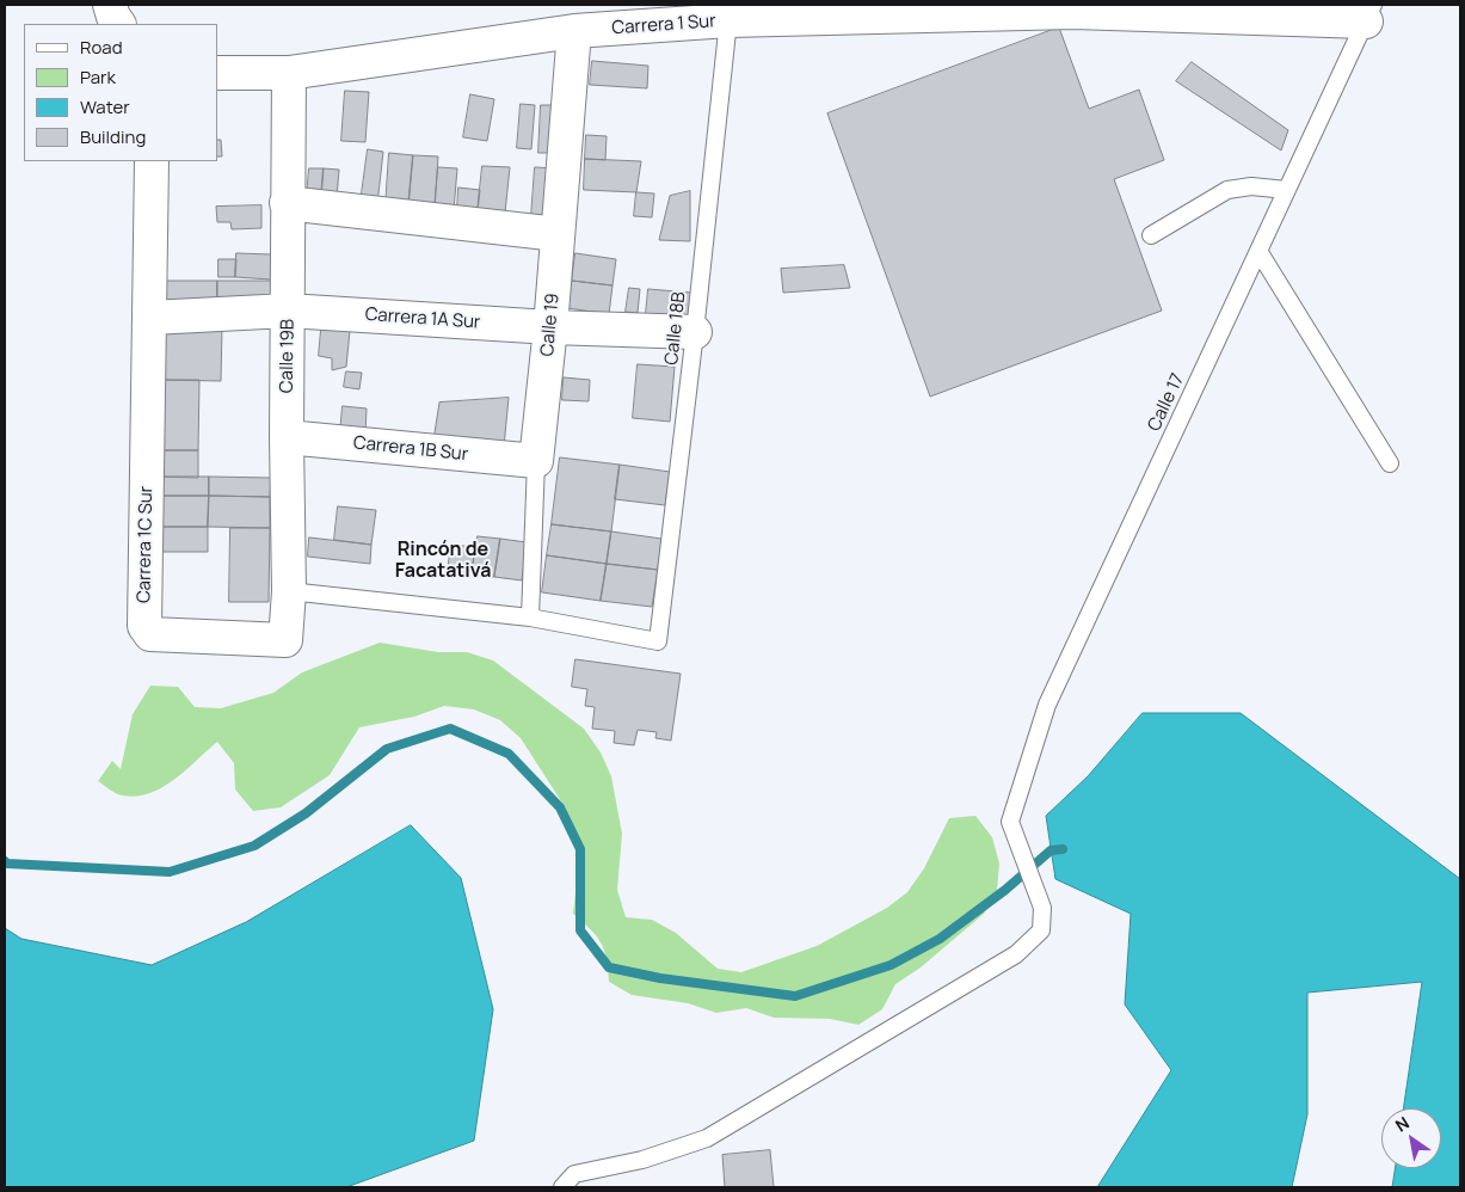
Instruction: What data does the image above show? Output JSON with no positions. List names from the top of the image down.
{
  "streets": {
    "street": [
      "Carrera 1 Sur",
      "Carrera 1A Sur",
      "Calle 19",
      "Calle 19B",
      "Carrera 1B Sur",
      "Carrera 1C Sur"
    ],
    "lane": ["Calle 18B", "Calle 17"]
  },
  "crossings": [
    ["Carrera 1 Sur", "Calle 19"],
    ["Carrera 1 Sur", "Calle 18B"],
    ["Carrera 1 Sur", "Calle 19B"],
    ["Carrera 1 Sur", "Calle 17"],
    ["Carrera 1A Sur", "Calle 19"],
    ["Carrera 1A Sur", "Calle 18B"],
    ["Carrera 1A Sur", "Calle 19B"],
    ["Carrera 1A Sur", "Carrera 1C Sur"],
    ["Calle 19", "Calle 18B"],
    ["Calle 19", "Carrera 1B Sur"],
    ["Calle 19B", "Carrera 1B Sur"],
    ["Calle 19B", "Carrera 1C Sur"]
  ],
  "districts": ["Rincón de Facatativá"],
  "legend": [
    "Road",
    "Park",
    "Water",
    "Building"
  ],
  "north": "top left"
}
